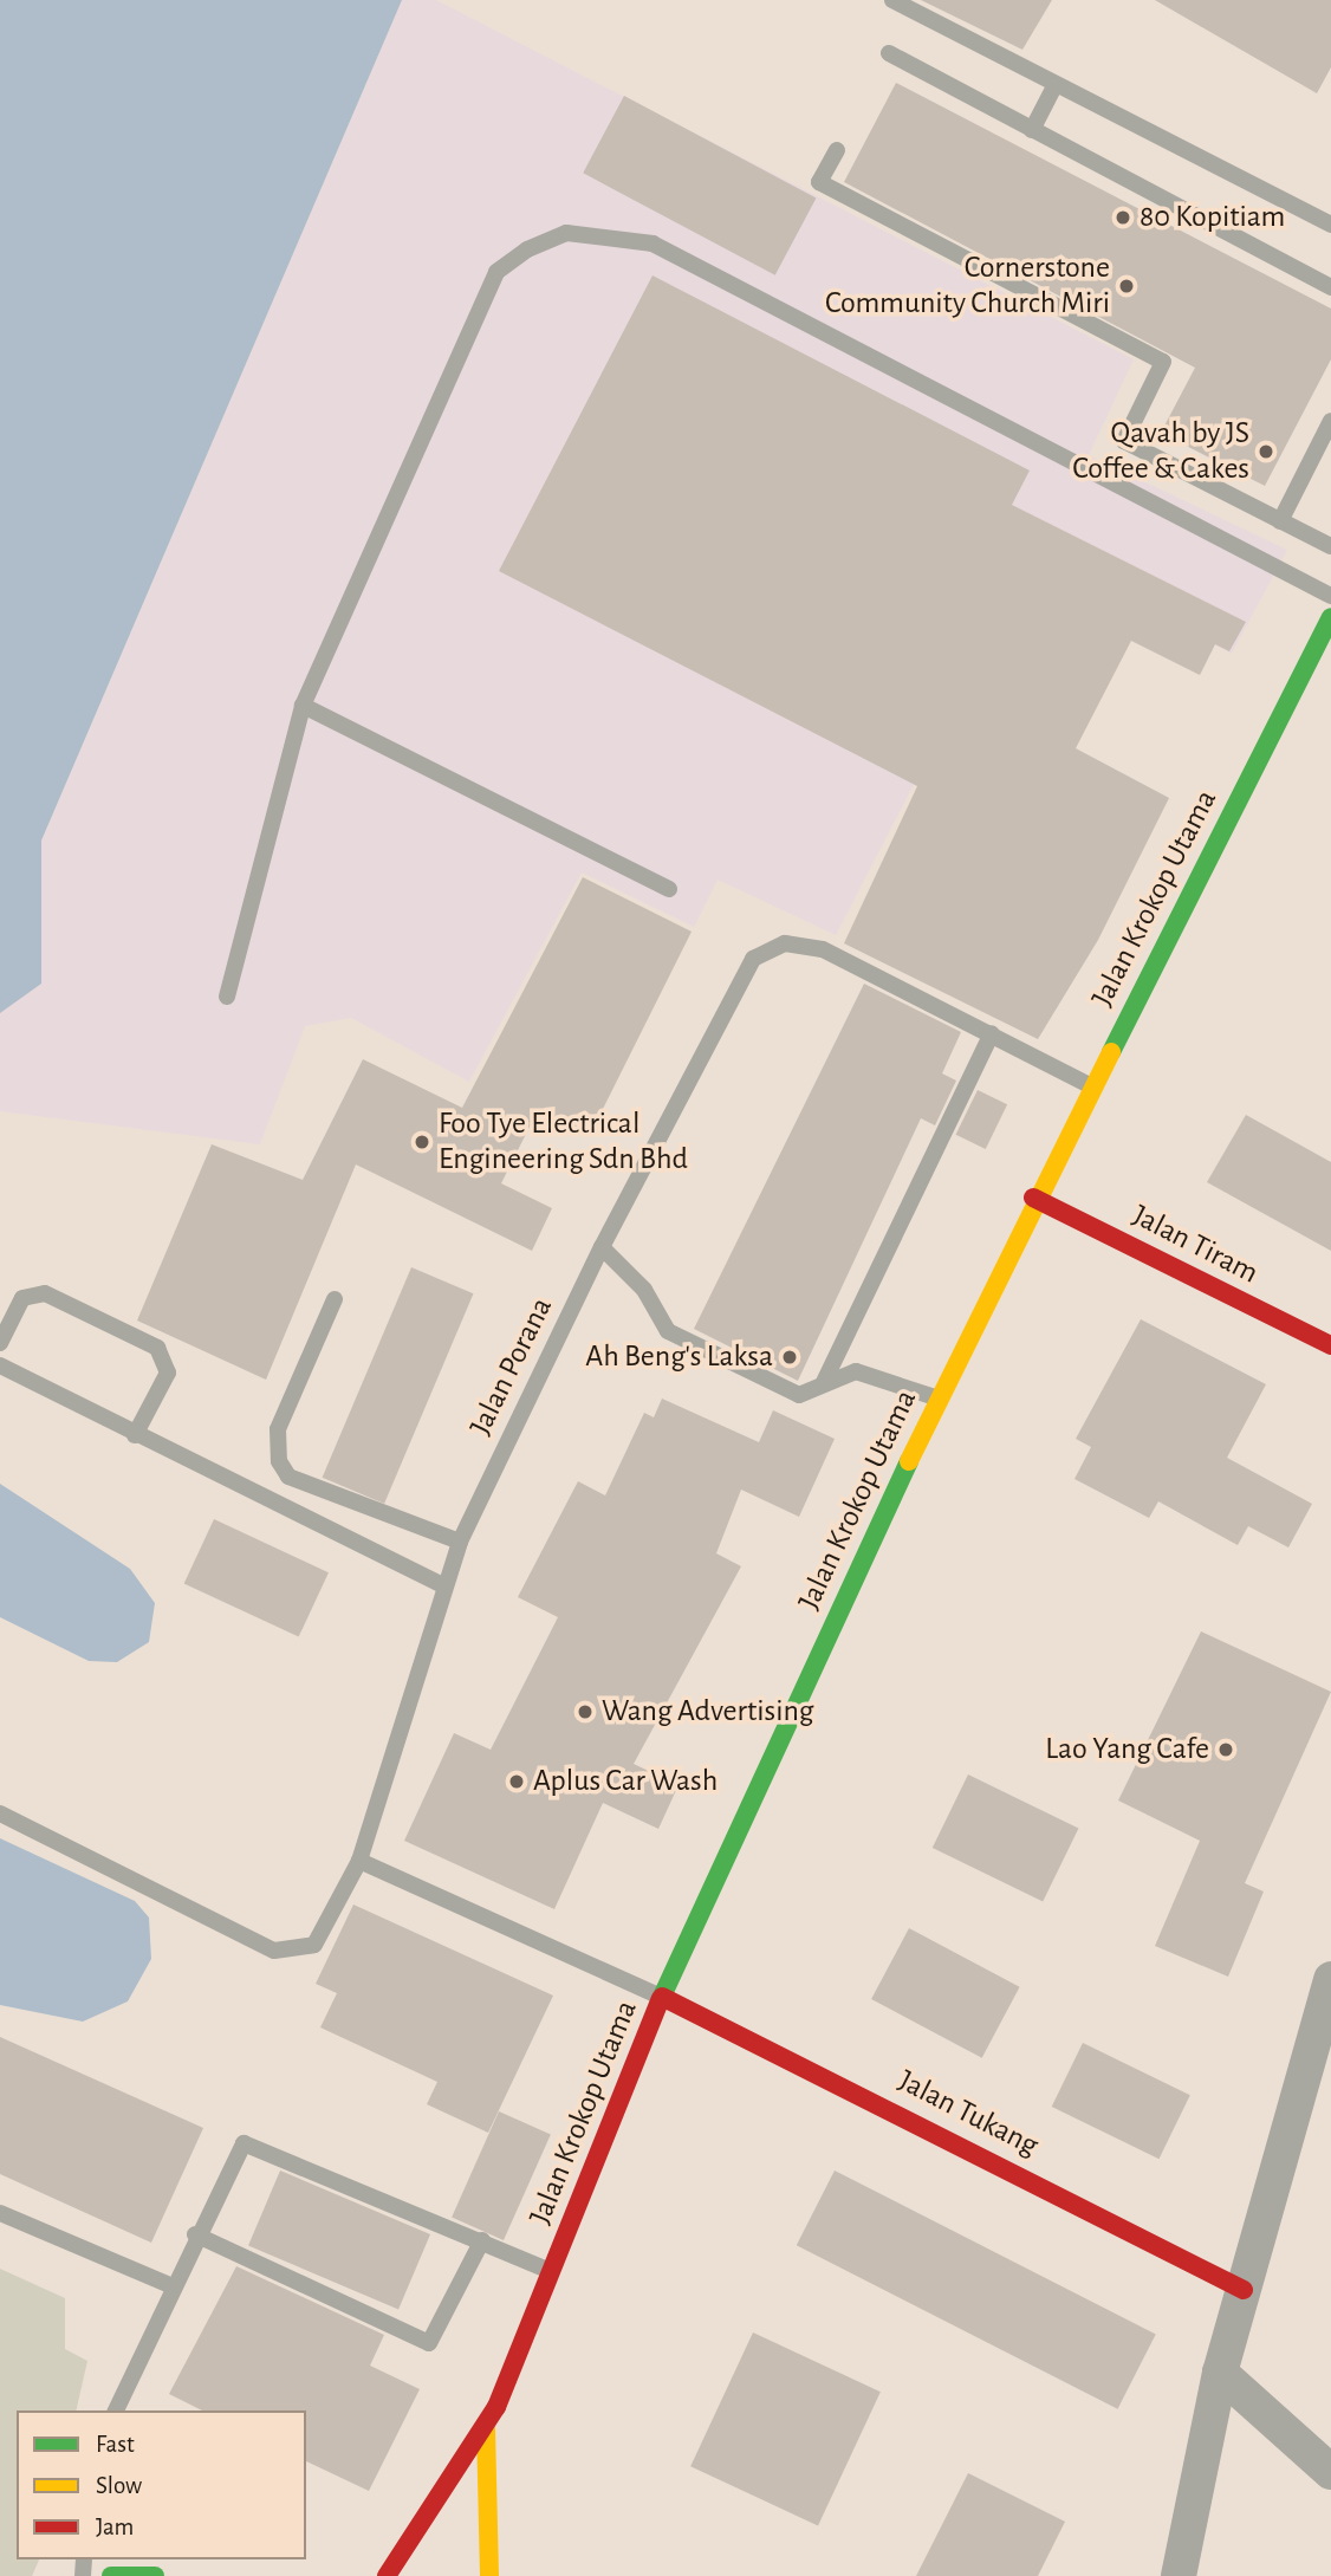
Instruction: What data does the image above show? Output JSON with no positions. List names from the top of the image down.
{
  "streets": {
    "street": ["Jalan Krokop Utama", "Jalan Tiram", "Jalan Tukang"],
    "lane": ["Jalan Porana"]
  },
  "crossings": [
    ["Jalan Krokop Utama", "Jalan Tiram"],
    ["Jalan Krokop Utama", "Jalan Porana"],
    ["Jalan Krokop Utama", "Jalan Tukang"]
  ],
  "places": [
    "80 Kopitiam",
    "Cornerstone Community Church Miri",
    "Qavah by JS Coffee & Cakes",
    "Foo Tye Electrical Engineering Sdn Bhd",
    "Ah Beng's Laksa",
    "Wang Advertising",
    "Lao Yang Cafe",
    "Aplus Car Wash"
  ],
  "legend": ["Fast", "Slow", "Jam"]
}
